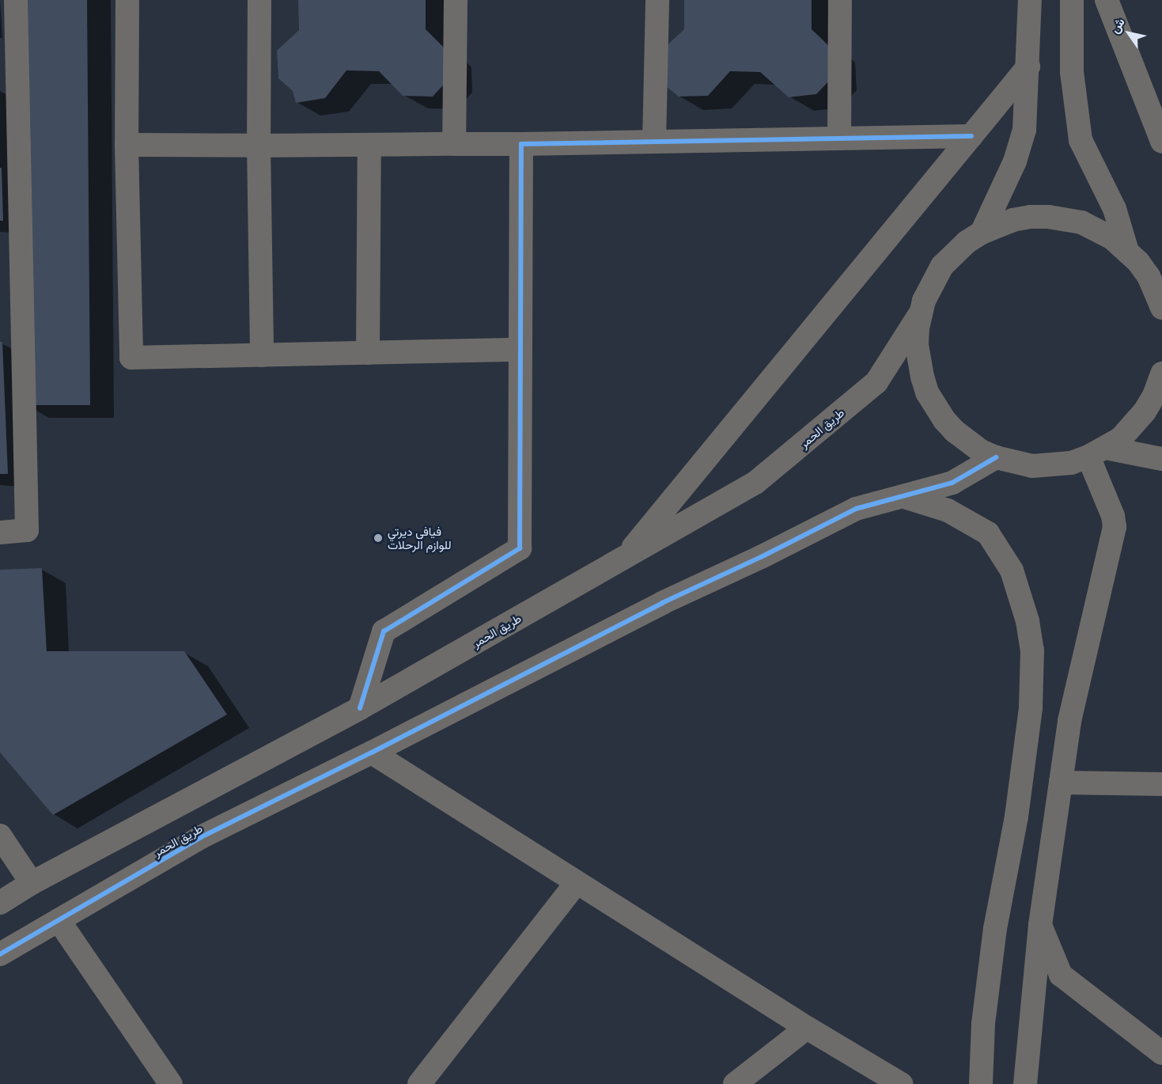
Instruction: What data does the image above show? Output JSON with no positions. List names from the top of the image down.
{
  "streets": {
    "street": ["طريق الحمر"]
  },
  "places": ["فيافي ديرتي للوازم الرحلات"],
  "north": "top left"
}
